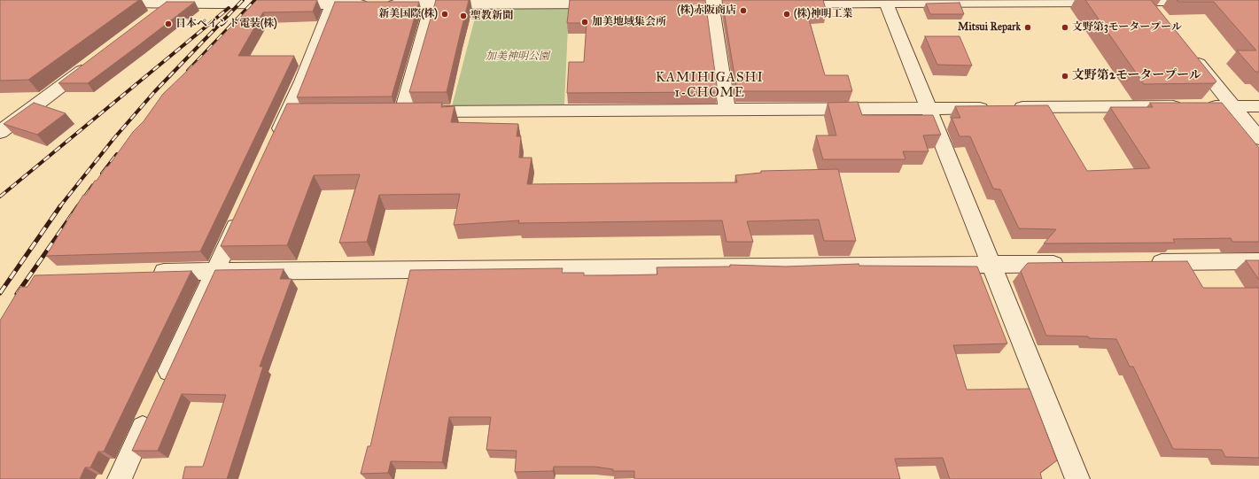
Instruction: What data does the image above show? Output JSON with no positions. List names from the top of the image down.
{
  "districts": ["KAMIHIGASHI 1-CHOME"],
  "parks": ["加美神明公園"],
  "places": [
    "(株)赤阪商店",
    "新美国際(株)",
    "(株)神明工業",
    "聖教新聞",
    "加美地域集会所",
    "日本ペイント電装(株)",
    "Mitsui Repark",
    "文野第3モータープール",
    "文野第2モータープール"
  ]
}
